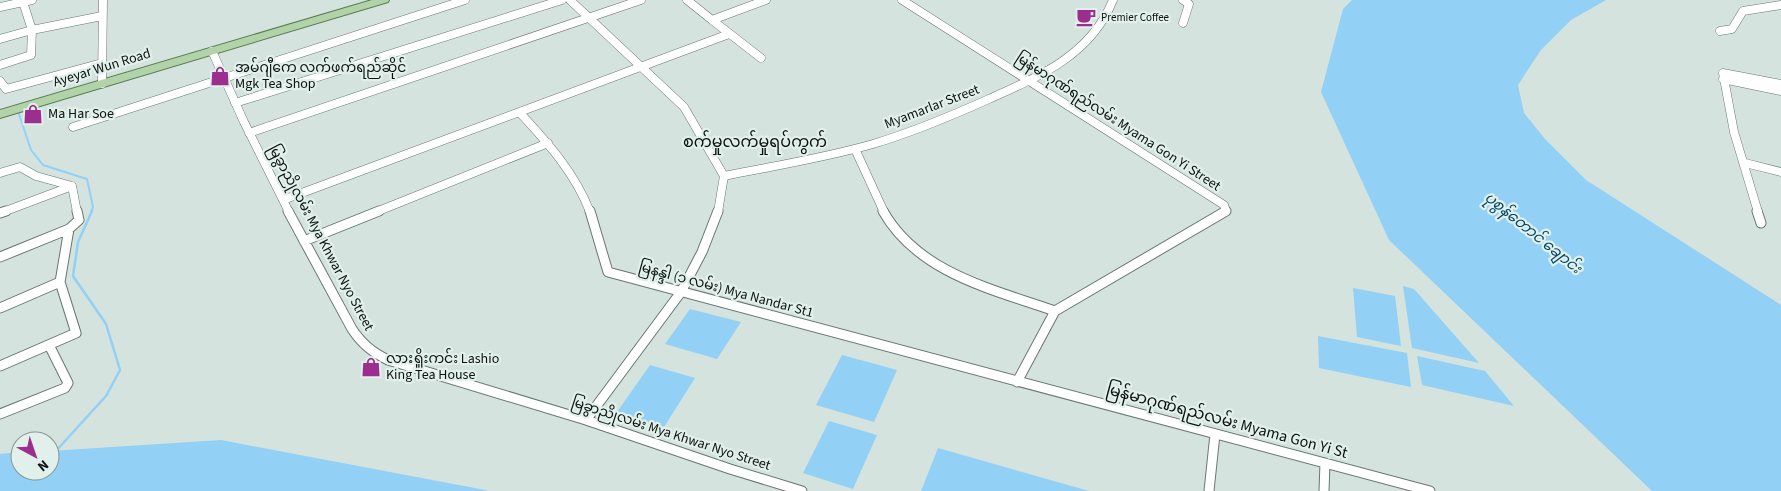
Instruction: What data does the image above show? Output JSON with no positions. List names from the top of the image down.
{
  "streets": {
    "main road": ["Ayeyar Wun Road"],
    "street": [
      "Myamarlar Street",
      "မြန်မာဂုဏ်ရည်လမ်း Myama Gon Yi Street",
      "မြခွာညိုလမ်း Mya Khwar Nyo Street",
      "မြနန္ဒါ (၁ လမ်း) Mya Nandar St1",
      "မြန်မာဂုဏ်ရည်လမ်း Myama Gon Yi St"
    ]
  },
  "crossings": [
    ["Ayeyar Wun Road", "မြခွာညိုလမ်း Mya Khwar Nyo Street"],
    ["Myamarlar Street", "မြန်မာဂုဏ်ရည်လမ်း Myama Gon Yi Street"],
    ["မြနန္ဒါ (၁ လမ်း) Mya Nandar St1", "မြန်မာဂုဏ်ရည်လမ်း Myama Gon Yi St"]
  ],
  "districts": ["စက်မှုလက်မှုရပ်ကွက်"],
  "water": ["ပုစွန်တောင် ချောင်း"],
  "places": {
    "cafe": ["Premier Coffee"],
    "shop": ["အမ်ဂျီကေ လက်ဖက်ရည်ဆိုင် Mgk Tea Shop", "Ma Har Soe", "လားရှိုးကင်း Lashio King Tea House"]
  },
  "north": "bottom right"
}
